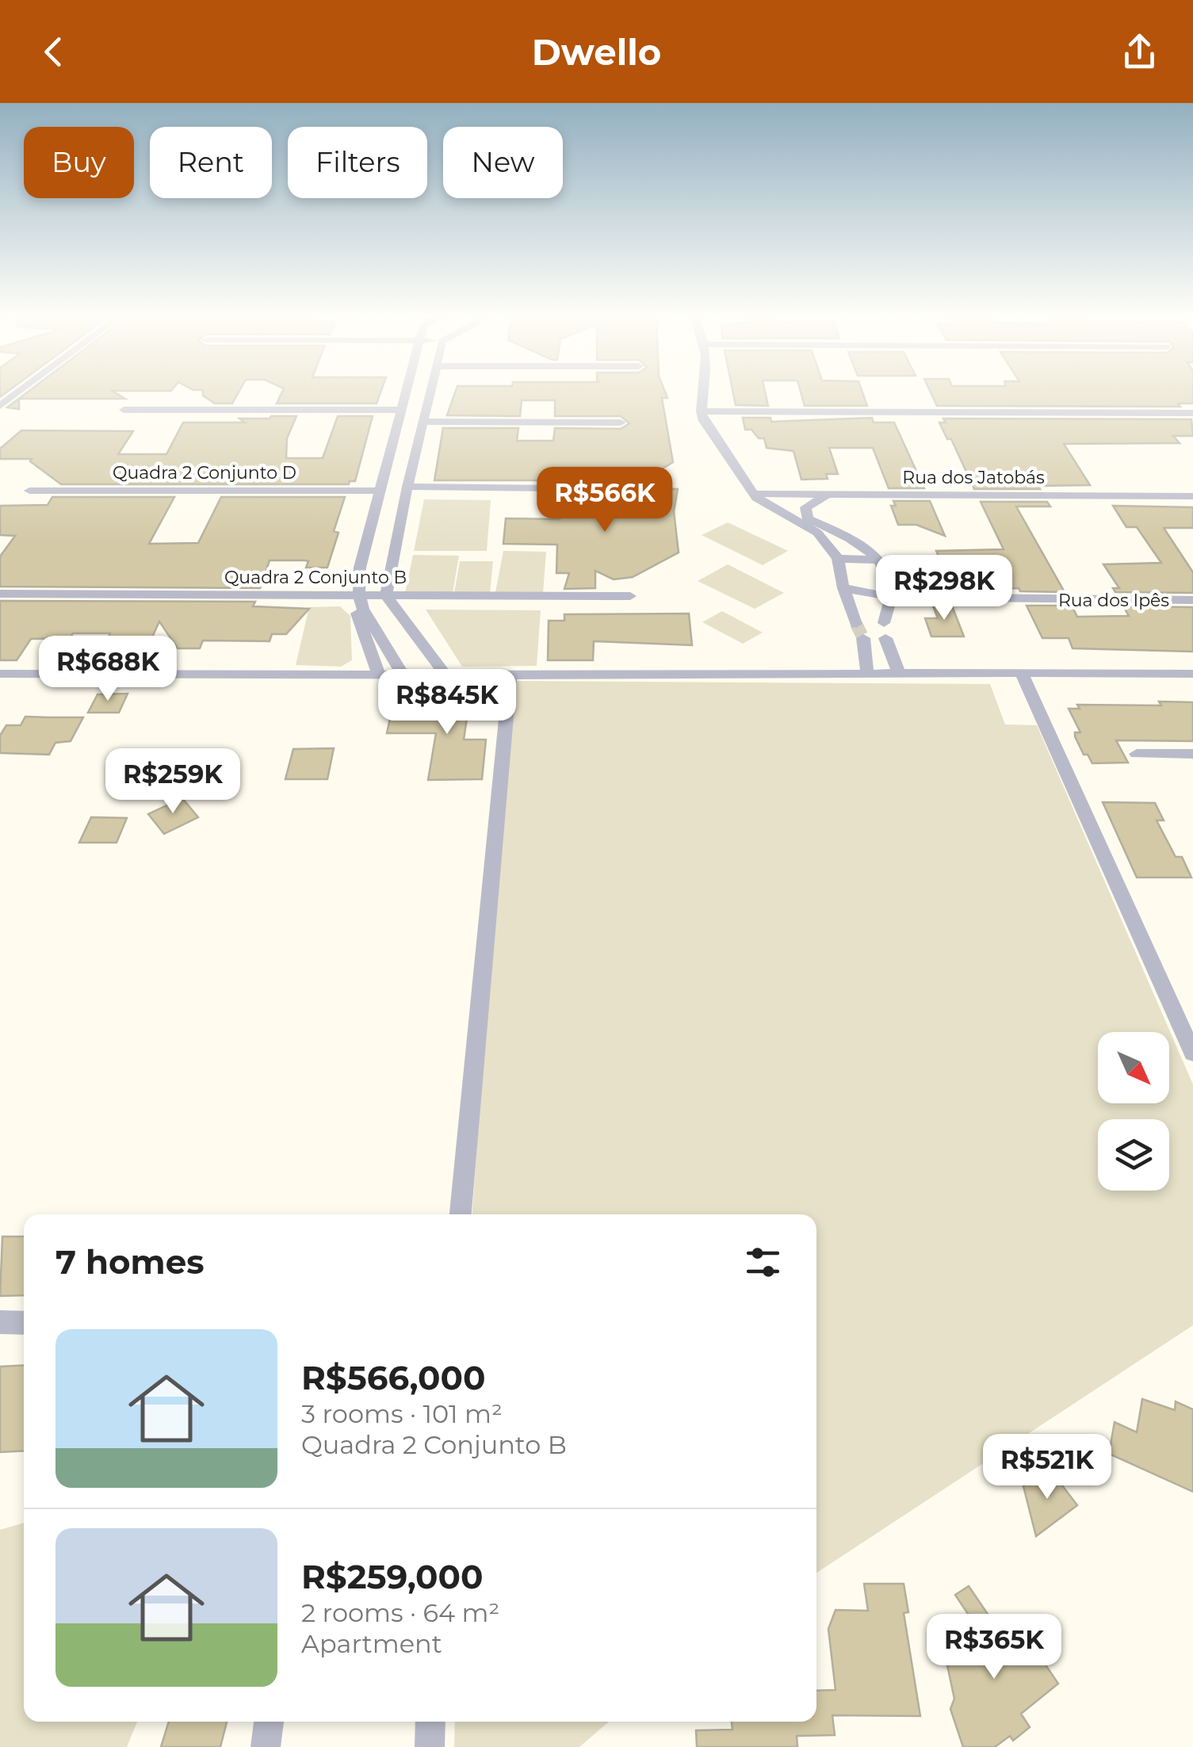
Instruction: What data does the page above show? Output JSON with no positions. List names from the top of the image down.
{
  "streets": {
    "street": [
      "Quadra 2 Conjunto D",
      "Rua dos Jatobás",
      "Quadra 2 Conjunto B",
      "Rua dos Ipês"
    ]
  },
  "north": "bottom right",
  "page": {
    "header": "Dwello",
    "chip": [
      "Buy",
      "Rent",
      "Filters",
      "New"
    ],
    "price": [
      "R$566K",
      "R$298K",
      "R$688K",
      "R$845K",
      "R$259K",
      "R$521K",
      "R$365K"
    ],
    "heading": "7 homes",
    "list": [
      {
        "name": "R$566,000",
        "note": "3 rooms · 101 m² · Quadra 2 Conjunto B"
      },
      {
        "name": "R$259,000",
        "note": "2 rooms · 64 m² · Apartment"
      }
    ]
  }
}
